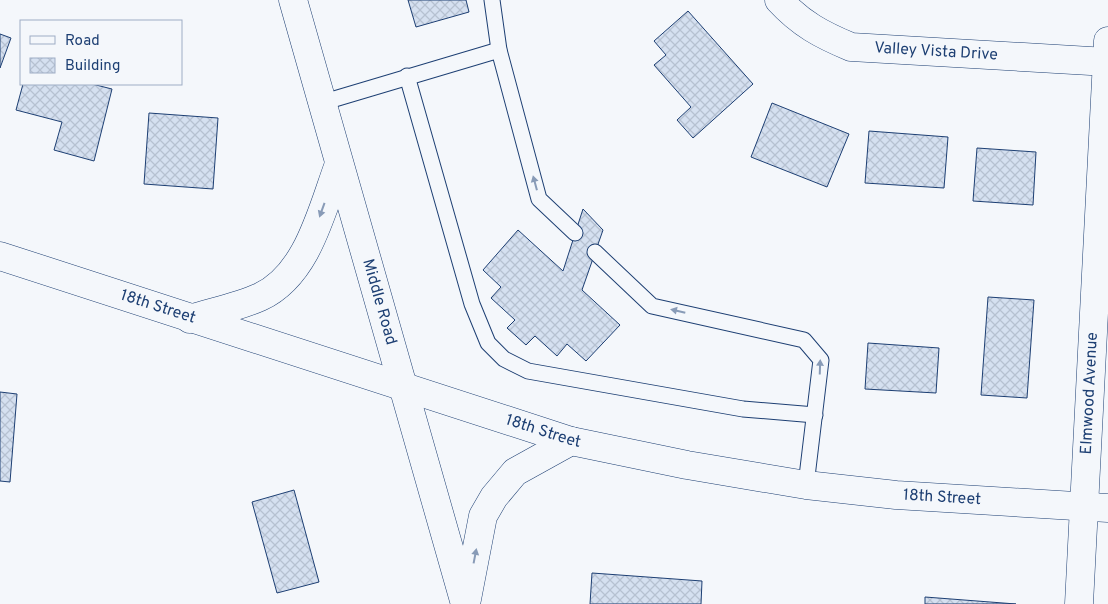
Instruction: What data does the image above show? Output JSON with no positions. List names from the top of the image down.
{
  "streets": {
    "street": [
      "Valley Vista Drive",
      "Middle Road",
      "18th Street",
      "Elmwood Avenue"
    ]
  },
  "crossings": [
    ["Valley Vista Drive", "Elmwood Avenue"],
    ["Middle Road", "18th Street"],
    ["18th Street", "Elmwood Avenue"]
  ],
  "legend": ["Road", "Building"]
}
